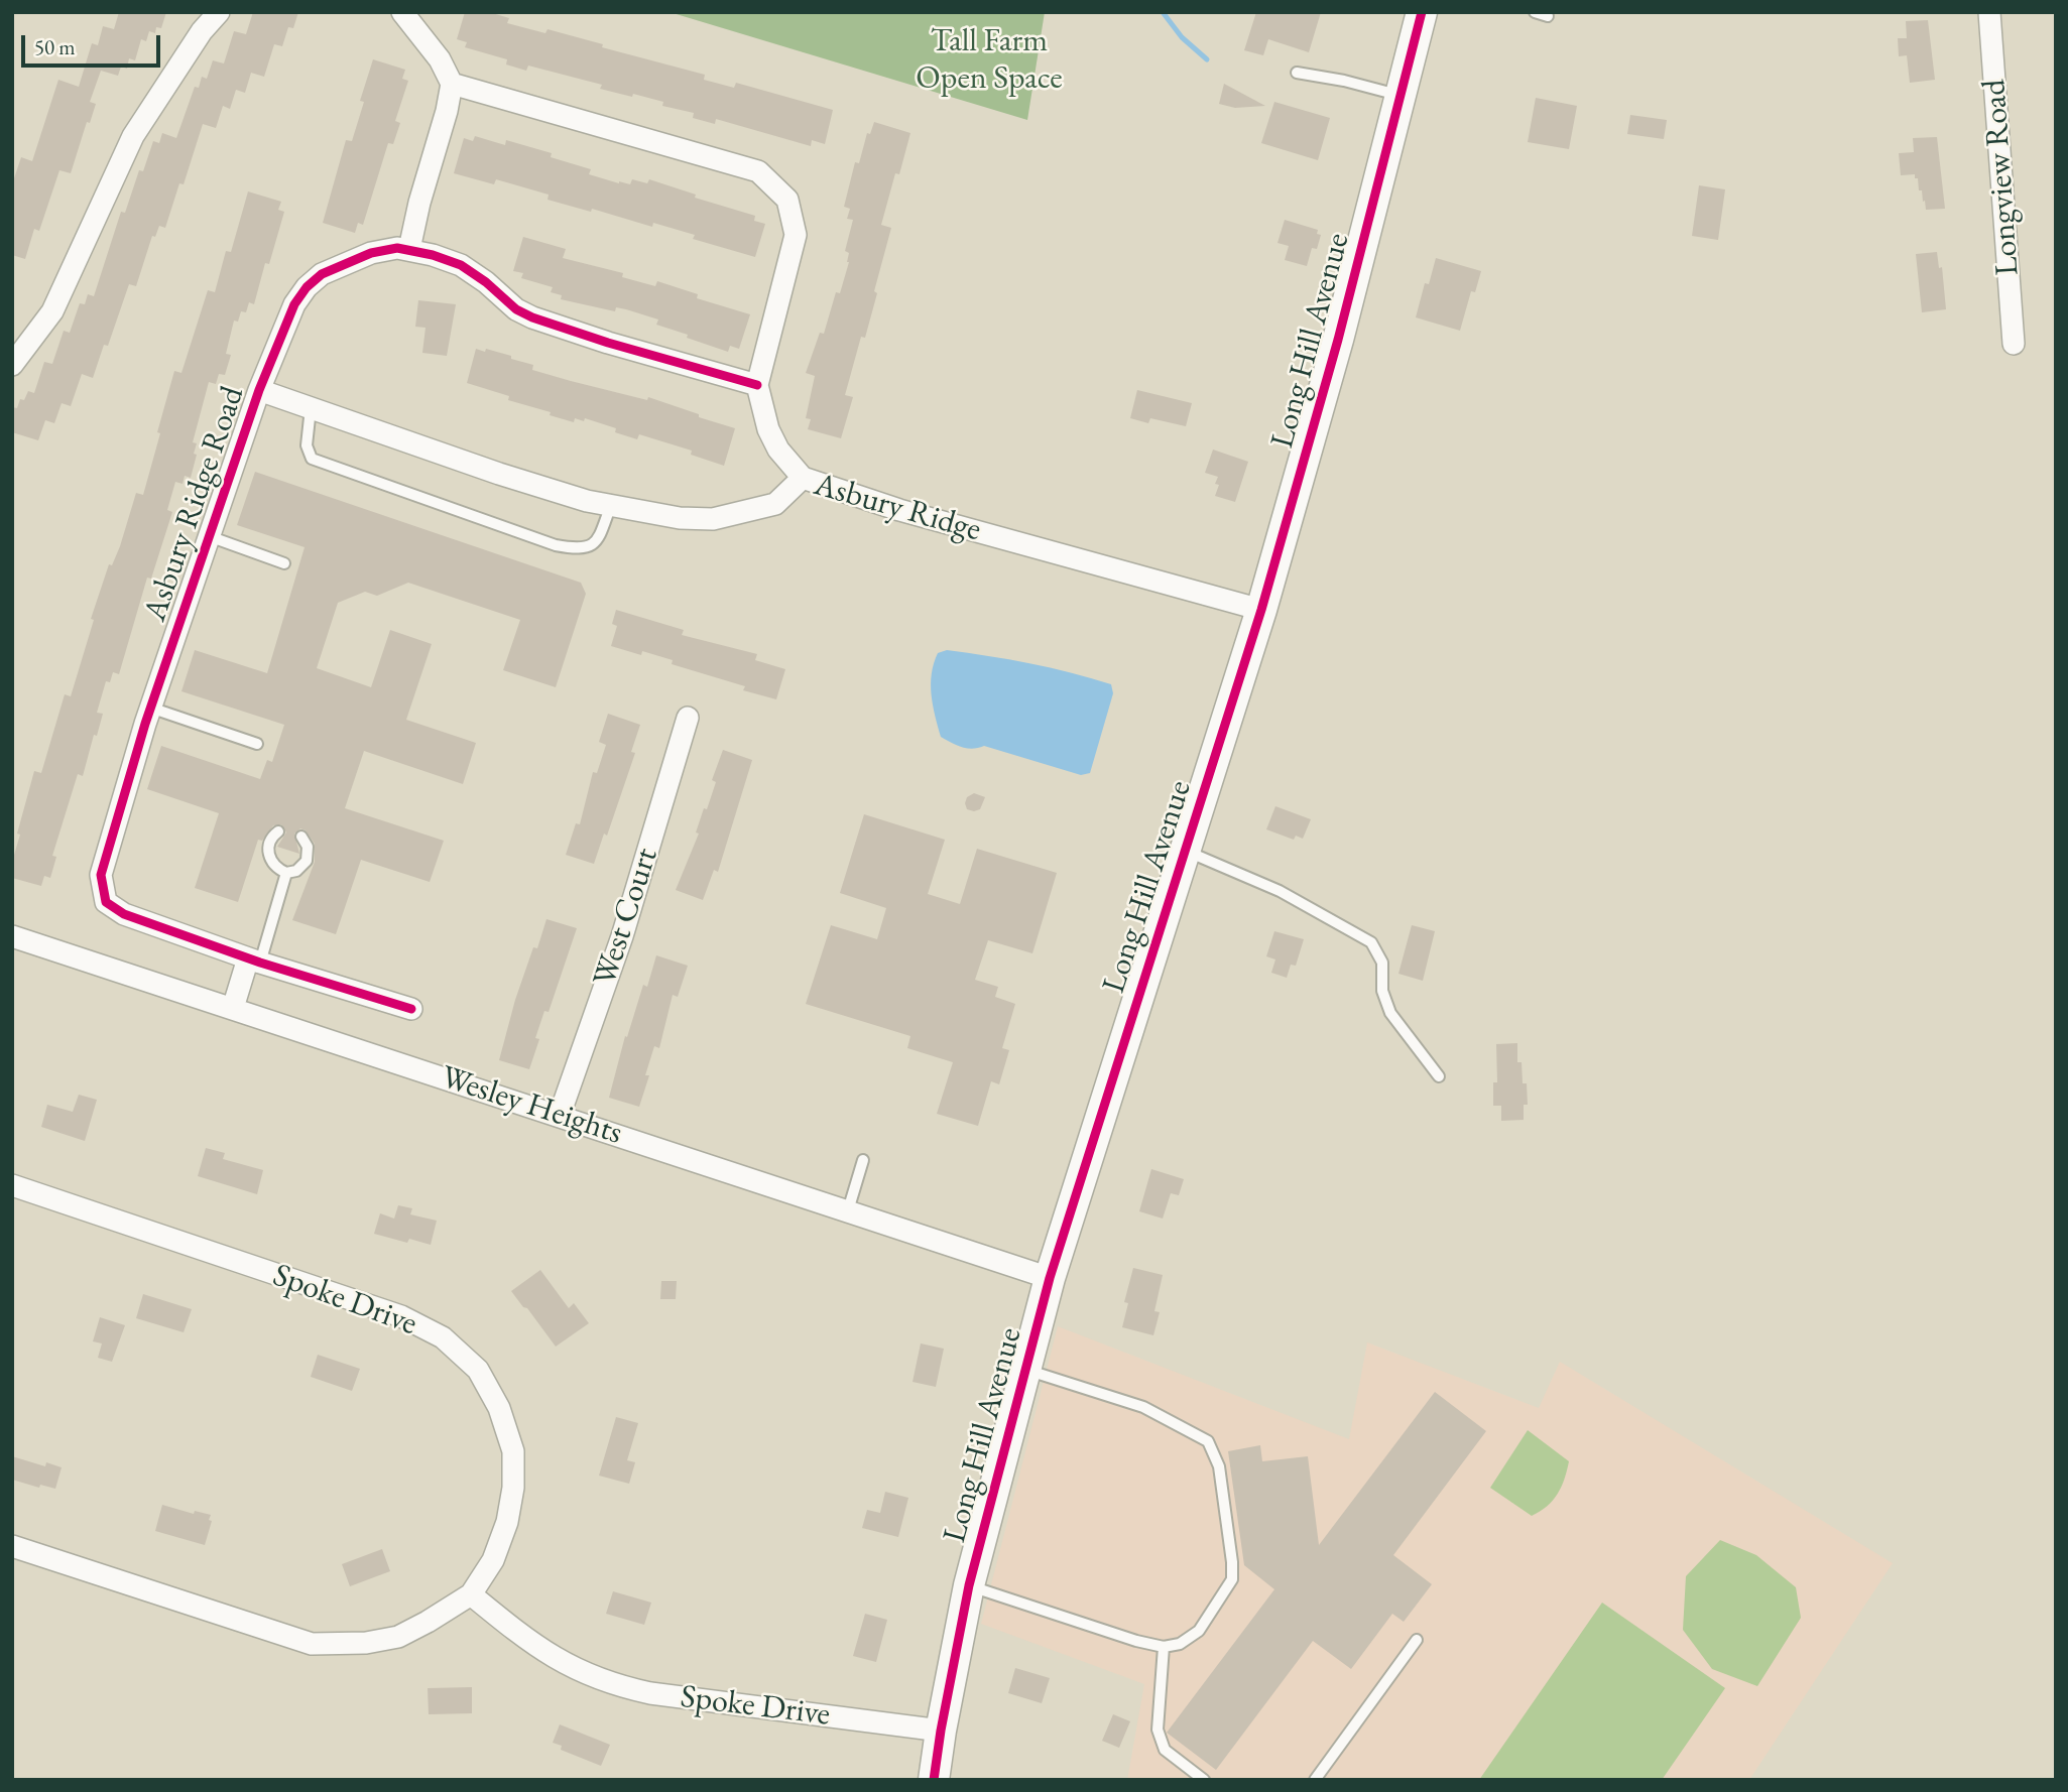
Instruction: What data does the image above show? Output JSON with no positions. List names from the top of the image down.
{
  "streets": {
    "street": [
      "Longview Road",
      "Long Hill Avenue",
      "Asbury Ridge Road",
      "Asbury Ridge",
      "West Court",
      "Wesley Heights",
      "Spoke Drive"
    ]
  },
  "crossings": [
    ["Long Hill Avenue", "Asbury Ridge"],
    ["Long Hill Avenue", "Wesley Heights"],
    ["Long Hill Avenue", "Spoke Drive"],
    ["Asbury Ridge Road", "Asbury Ridge"],
    ["West Court", "Wesley Heights"]
  ],
  "parks": ["Tall Farm Open Space"],
  "scale_bar": "50 m"
}
